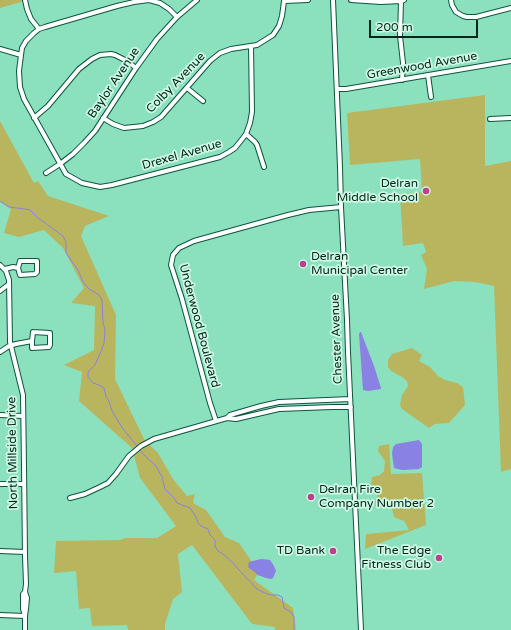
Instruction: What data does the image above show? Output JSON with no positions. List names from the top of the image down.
{
  "streets": {
    "street": [
      "Greenwood Avenue",
      "Baylor Avenue",
      "Colby Avenue",
      "Drexel Avenue",
      "Underwood Boulevard",
      "Chester Avenue",
      "North Millside Drive"
    ]
  },
  "crossings": [
    ["Greenwood Avenue", "Chester Avenue"],
    ["Baylor Avenue", "Colby Avenue"],
    ["Baylor Avenue", "Drexel Avenue"],
    ["Colby Avenue", "Drexel Avenue"],
    ["Underwood Boulevard", "Chester Avenue"]
  ],
  "places": [
    "Delran Middle School",
    "Delran Municipal Center",
    "Delran Fire Company Number 2",
    "TD Bank",
    "The Edge Fitness Club"
  ],
  "scale_bar": "200 m"
}
